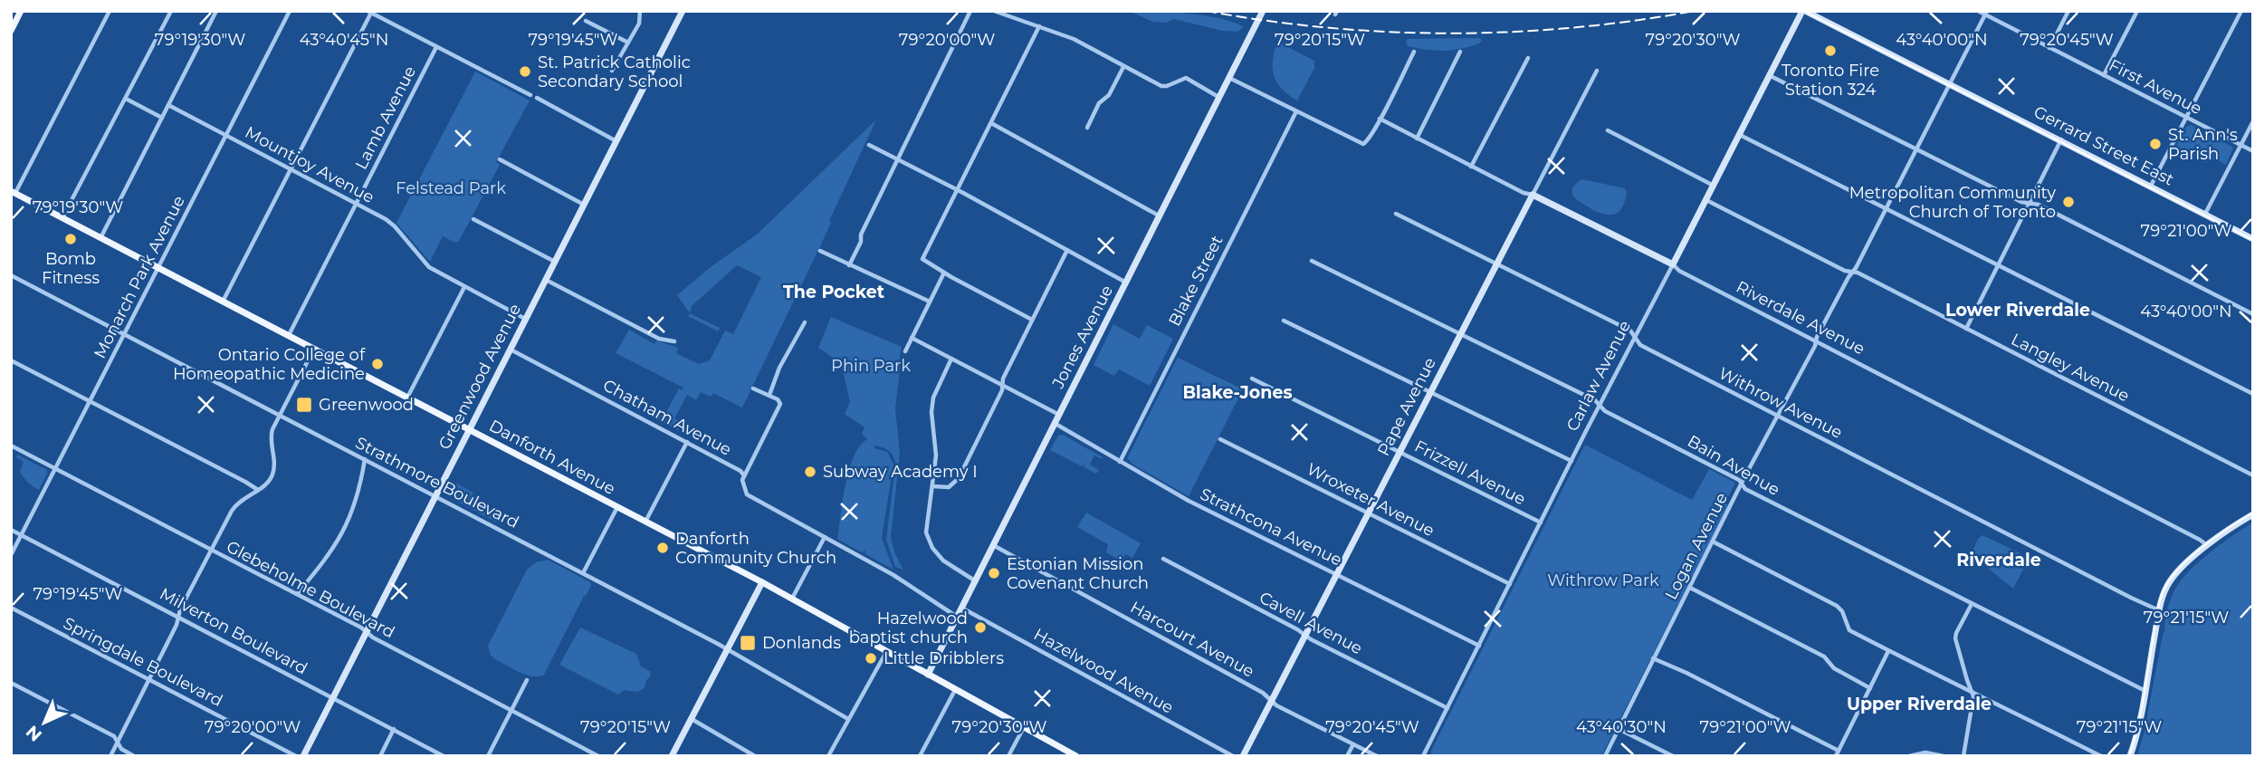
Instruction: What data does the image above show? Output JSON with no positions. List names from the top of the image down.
{
  "streets": {
    "main road": [
      "Gerrard Street East",
      "Riverdale Avenue",
      "Jones Avenue",
      "Carlaw Avenue",
      "Greenwood Avenue",
      "Pape Avenue",
      "Danforth Avenue"
    ],
    "street": [
      "First Avenue",
      "Lamb Avenue",
      "Mountjoy Avenue",
      "Monarch Park Avenue",
      "Blake Street",
      "Langley Avenue",
      "Withrow Avenue",
      "Chatham Avenue",
      "Bain Avenue",
      "Frizzell Avenue",
      "Strathmore Boulevard",
      "Wroxeter Avenue",
      "Strathcona Avenue",
      "Logan Avenue",
      "Glebeholme Boulevard",
      "Cavell Avenue",
      "Milverton Boulevard",
      "Harcourt Avenue",
      "Springdale Boulevard",
      "Hazelwood Avenue"
    ]
  },
  "crossings": [
    ["First Avenue", "Logan Avenue"],
    ["Lamb Avenue", "Mountjoy Avenue"],
    ["Lamb Avenue", "Danforth Avenue"],
    ["Gerrard Street East", "Carlaw Avenue"],
    ["Gerrard Street East", "Logan Avenue"],
    ["Mountjoy Avenue", "Monarch Park Avenue"],
    ["Mountjoy Avenue", "Greenwood Avenue"],
    ["Monarch Park Avenue", "Danforth Avenue"],
    ["Monarch Park Avenue", "Strathmore Boulevard"],
    ["Monarch Park Avenue", "Glebeholme Boulevard"],
    ["Monarch Park Avenue", "Milverton Boulevard"],
    ["Blake Street", "Strathcona Avenue"],
    ["Riverdale Avenue", "Carlaw Avenue"],
    ["Riverdale Avenue", "Pape Avenue"],
    ["Riverdale Avenue", "Logan Avenue"],
    ["Jones Avenue", "Chatham Avenue"],
    ["Jones Avenue", "Danforth Avenue"],
    ["Jones Avenue", "Strathcona Avenue"],
    ["Jones Avenue", "Harcourt Avenue"],
    ["Jones Avenue", "Hazelwood Avenue"],
    ["Langley Avenue", "Carlaw Avenue"],
    ["Langley Avenue", "Logan Avenue"],
    ["Carlaw Avenue", "Withrow Avenue"],
    ["Carlaw Avenue", "Bain Avenue"],
    ["Carlaw Avenue", "Frizzell Avenue"],
    ["Carlaw Avenue", "Wroxeter Avenue"],
    ["Carlaw Avenue", "Strathcona Avenue"],
    ["Carlaw Avenue", "Cavell Avenue"],
    ["Greenwood Avenue", "Chatham Avenue"],
    ["Greenwood Avenue", "Danforth Avenue"],
    ["Greenwood Avenue", "Strathmore Boulevard"],
    ["Greenwood Avenue", "Glebeholme Boulevard"],
    ["Greenwood Avenue", "Milverton Boulevard"],
    ["Withrow Avenue", "Pape Avenue"],
    ["Withrow Avenue", "Logan Avenue"],
    ["Pape Avenue", "Bain Avenue"],
    ["Pape Avenue", "Frizzell Avenue"],
    ["Pape Avenue", "Wroxeter Avenue"],
    ["Pape Avenue", "Strathcona Avenue"],
    ["Pape Avenue", "Cavell Avenue"],
    ["Pape Avenue", "Harcourt Avenue"],
    ["Bain Avenue", "Logan Avenue"]
  ],
  "districts": [
    "The Pocket",
    "Lower Riverdale",
    "Blake-Jones",
    "Riverdale",
    "Upper Riverdale"
  ],
  "parks": ["Felstead Park", "Phin Park", "Withrow Park"],
  "places": {
    "other": [
      "Toronto Fire Station 324",
      "St. Patrick Catholic Secondary School",
      "St. Ann's Parish",
      "Metropolitan Community Church of Toronto",
      "Bomb Fitness",
      "Ontario College of Homeopathic Medicine",
      "Subway Academy I",
      "Danforth Community Church",
      "Estonian Mission Covenant Church",
      "Hazelwood baptist church",
      "Little Dribblers"
    ],
    "transit": ["Greenwood", "Donlands"]
  },
  "north": "bottom left",
  "coordinates": [
    "43°40'45\"N",
    "43°40'00\"N",
    "79°20'30\"W",
    "79°19'30\"W",
    "79°19'45\"W",
    "79°20'00\"W",
    "79°20'15\"W",
    "79°20'45\"W",
    "79°21'00\"W",
    "79°21'15\"W",
    "43°40'30\"N"
  ]
}
